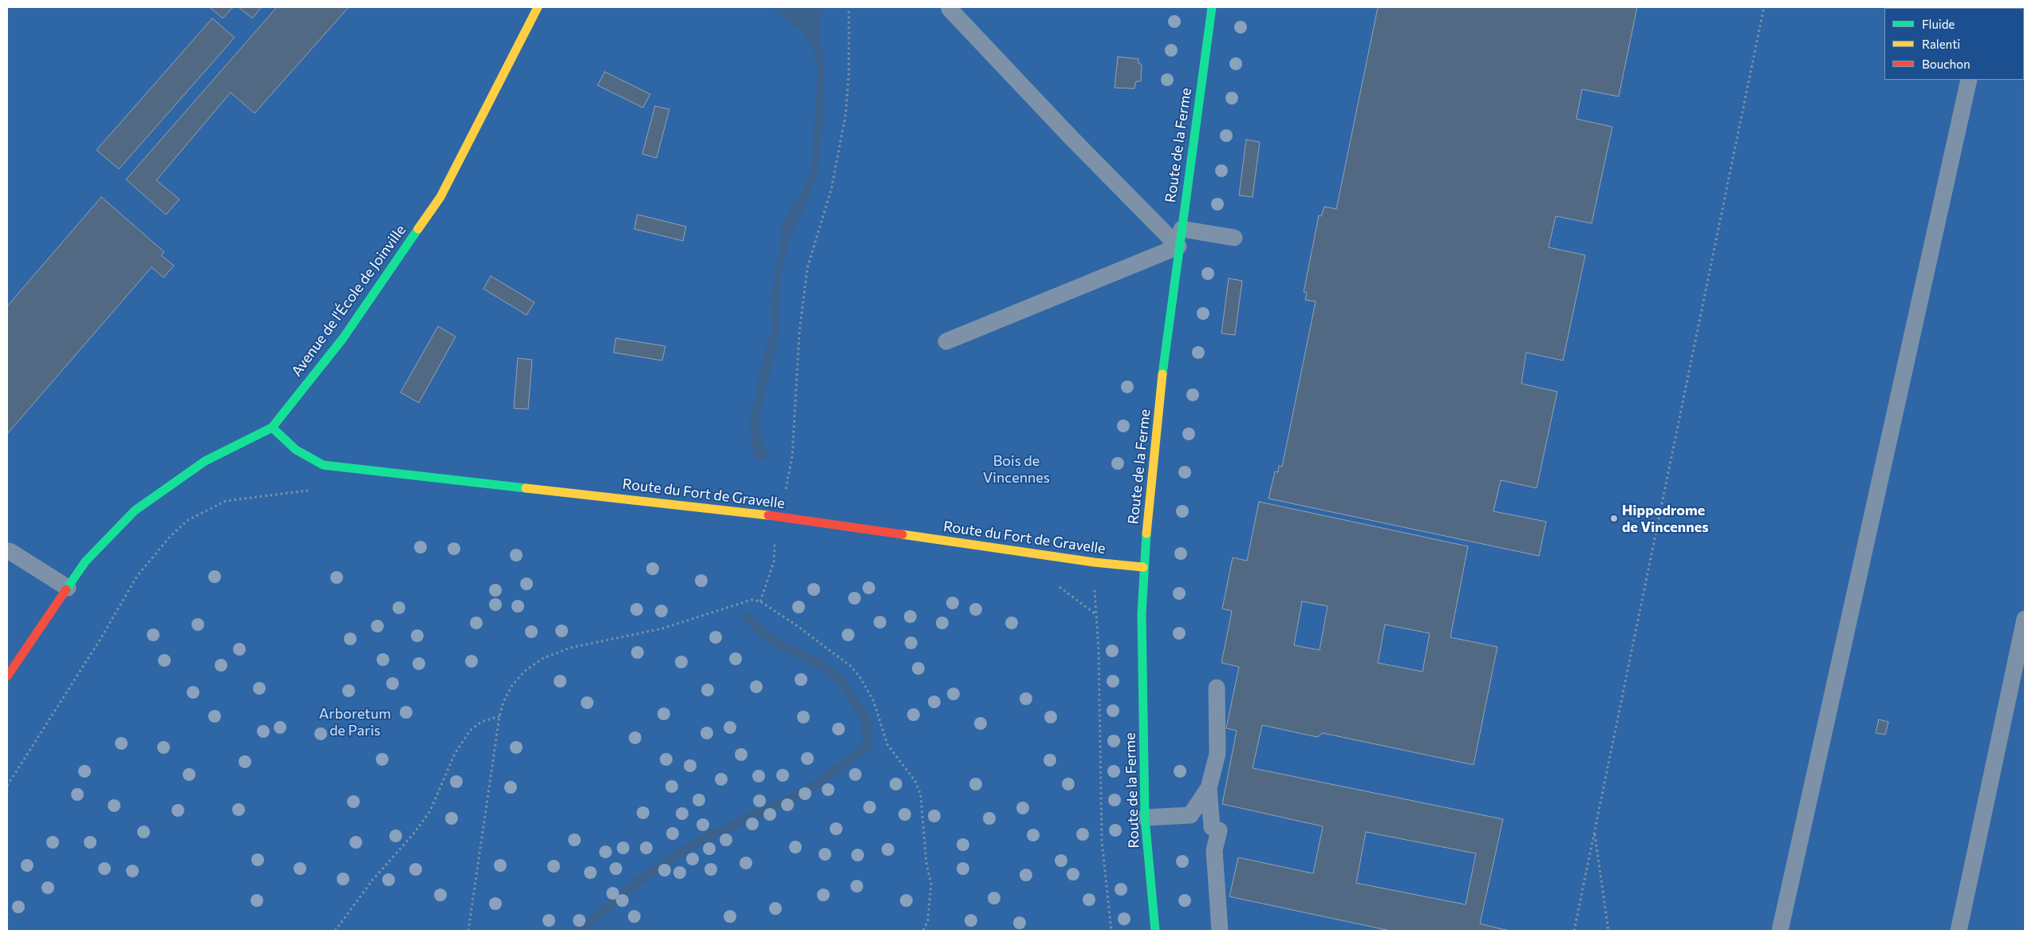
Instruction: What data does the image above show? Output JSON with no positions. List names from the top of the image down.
{
  "streets": {
    "street": ["Route de la Ferme", "Avenue de l'École de Joinville", "Route du Fort de Gravelle"]
  },
  "crossings": [
    ["Route de la Ferme", "Route du Fort de Gravelle"],
    ["Avenue de l'École de Joinville", "Route du Fort de Gravelle"]
  ],
  "parks": ["Bois de Vincennes", "Arboretum de Paris"],
  "places": ["Hippodrome de Vincennes"],
  "legend": ["Fluide", "Ralenti", "Bouchon"]
}
